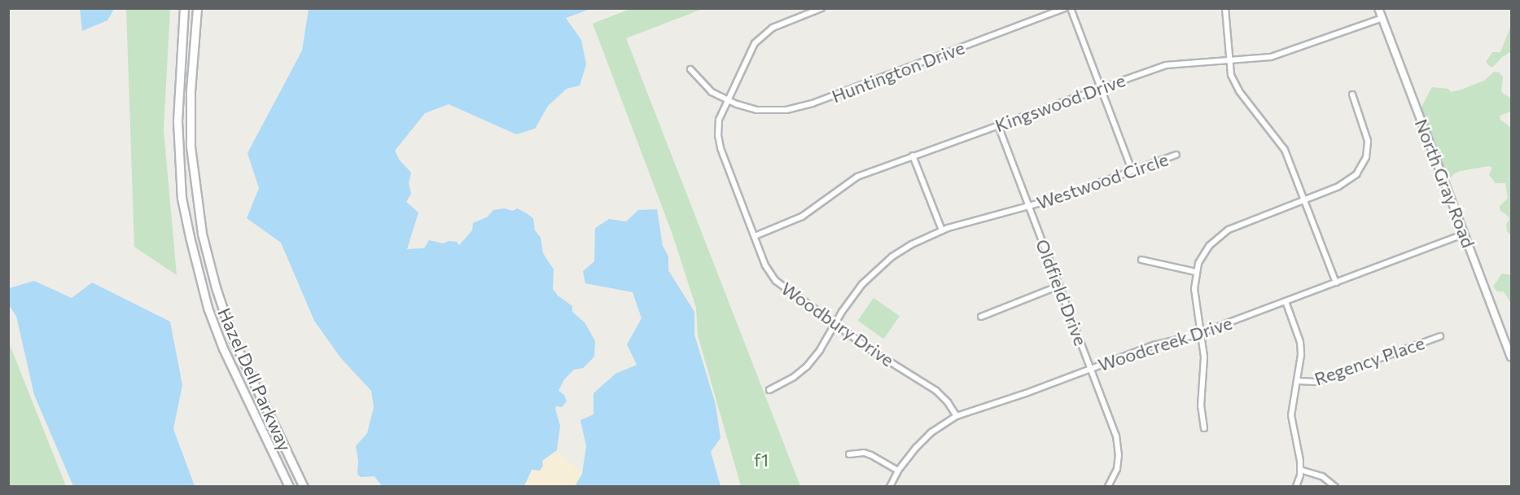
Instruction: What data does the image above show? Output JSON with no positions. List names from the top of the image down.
{
  "streets": {
    "main road": ["Hazel Dell Parkway"],
    "street": [
      "Huntington Drive",
      "Kingswood Drive",
      "Westwood Circle",
      "North Gray Road",
      "Oldfield Drive",
      "Woodbury Drive",
      "Woodcreek Drive",
      "Regency Place"
    ]
  },
  "crossings": [
    ["Huntington Drive", "Woodbury Drive"],
    ["Kingswood Drive", "North Gray Road"],
    ["Kingswood Drive", "Oldfield Drive"],
    ["Kingswood Drive", "Woodbury Drive"],
    ["Westwood Circle", "Oldfield Drive"],
    ["Westwood Circle", "Woodbury Drive"],
    ["North Gray Road", "Woodcreek Drive"],
    ["Oldfield Drive", "Woodcreek Drive"],
    ["Woodbury Drive", "Woodcreek Drive"]
  ],
  "parks": ["f1"]
}
